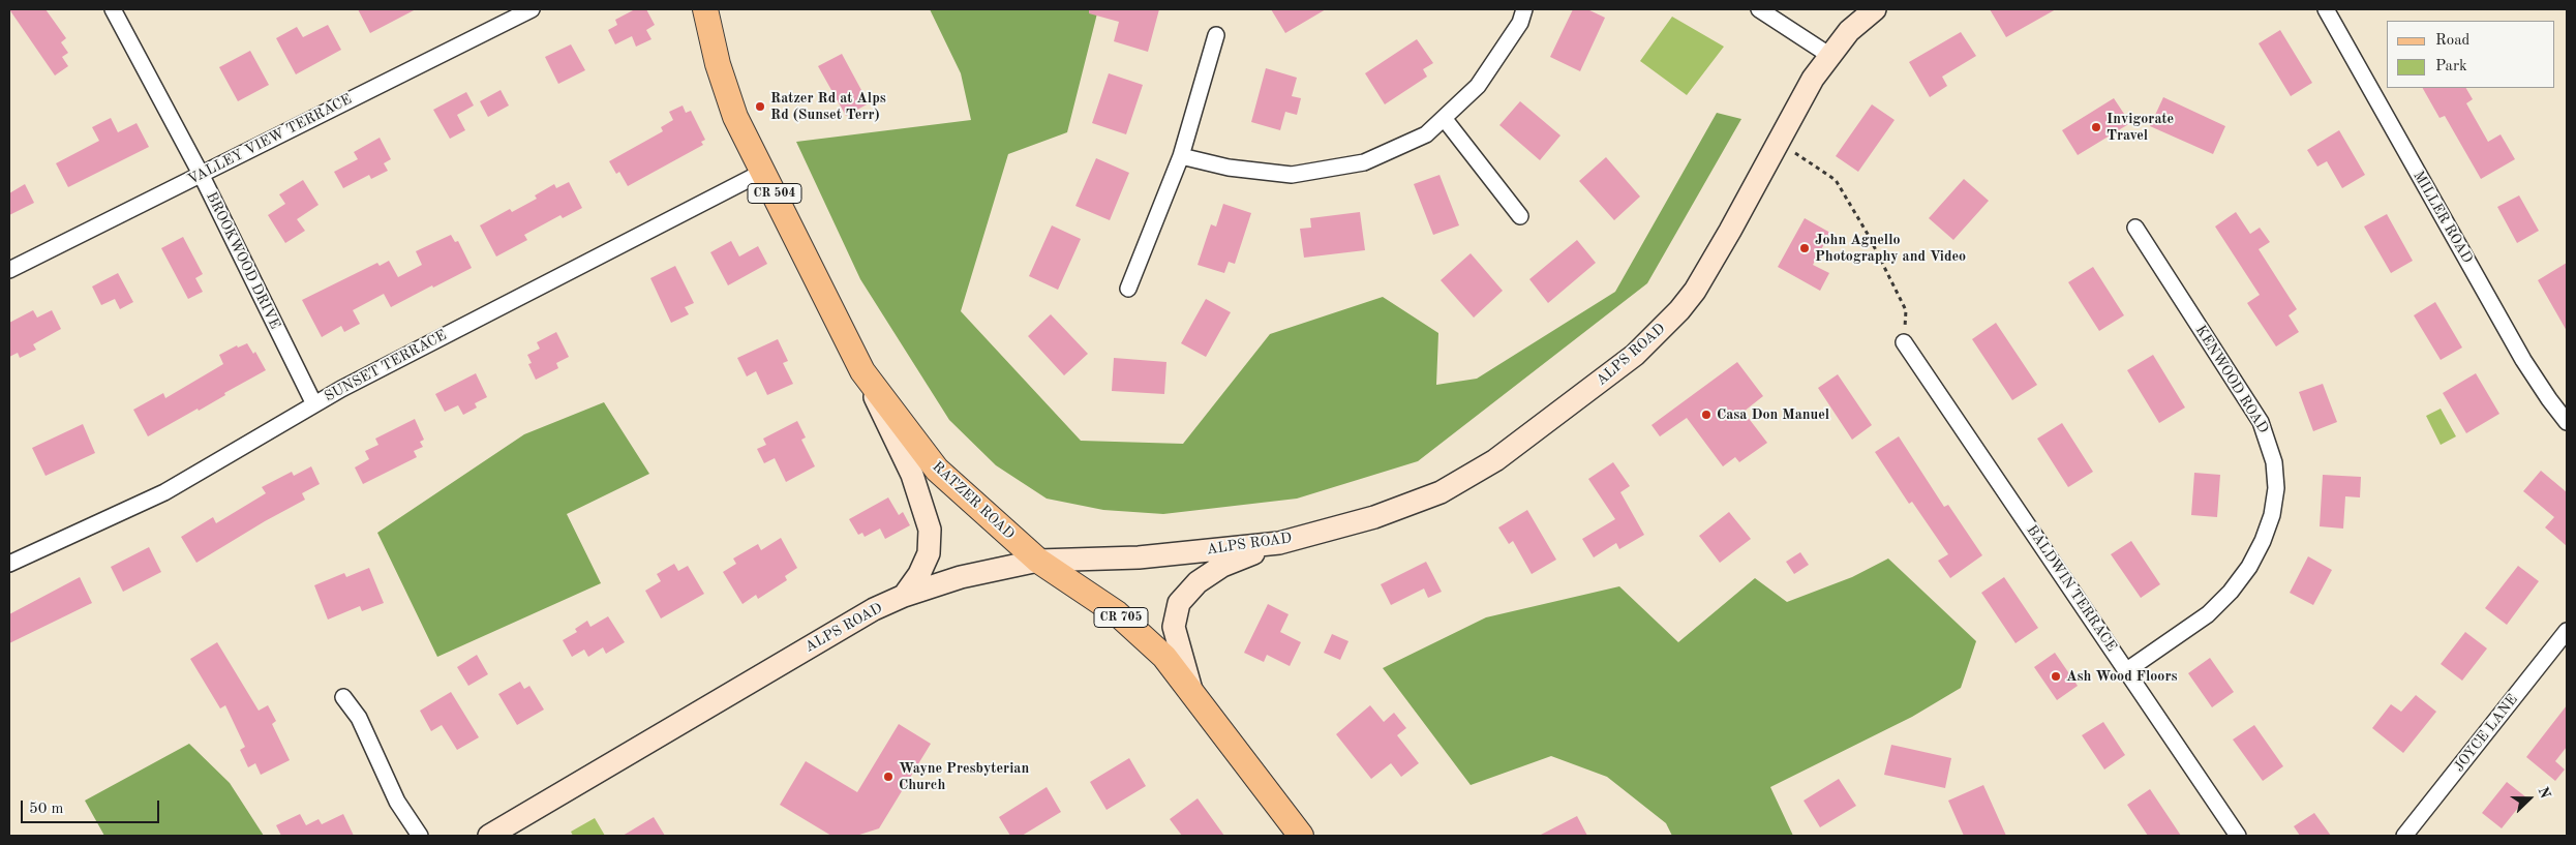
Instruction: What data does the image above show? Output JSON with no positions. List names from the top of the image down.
{
  "streets": {
    "main road": [
      "CR 504",
      "ALPS ROAD",
      "RATZER ROAD",
      "CR 705"
    ],
    "street": [
      "VALLEY VIEW TERRACE",
      "MILLER ROAD",
      "BROOKWOOD DRIVE",
      "SUNSET TERRACE",
      "KENWOOD ROAD",
      "BALDWIN TERRACE",
      "JOYCE LANE"
    ]
  },
  "crossings": [
    ["VALLEY VIEW TERRACE", "BROOKWOOD DRIVE"],
    ["BROOKWOOD DRIVE", "SUNSET TERRACE"],
    ["ALPS ROAD", "RATZER ROAD"],
    ["SUNSET TERRACE", "RATZER ROAD"],
    ["KENWOOD ROAD", "BALDWIN TERRACE"]
  ],
  "places": [
    "Ratzer Rd at Alps Rd (Sunset Terr)",
    "Invigorate Travel",
    "John Agnello Photography and Video",
    "Casa Don Manuel",
    "Ash Wood Floors",
    "Wayne Presbyterian Church"
  ],
  "legend": ["Road", "Park"],
  "scale_bar": "50 m",
  "north": "right"
}
